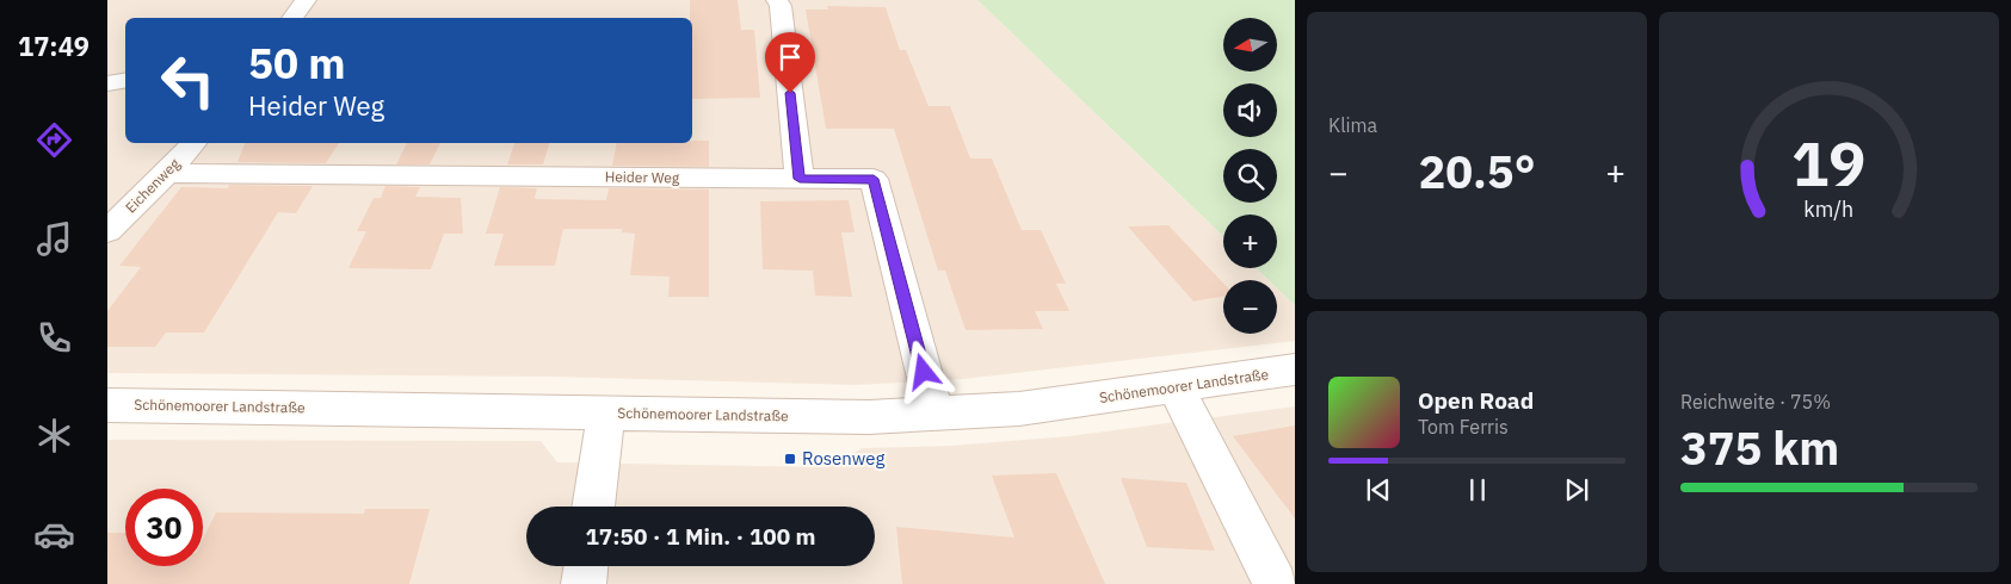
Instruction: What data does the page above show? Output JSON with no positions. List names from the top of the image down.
{
  "streets": {
    "street": ["Heider Weg", "Eichenweg", "Schönemoorer Landstraße"]
  },
  "crossings": [
    ["Heider Weg", "Eichenweg"],
    ["Heider Weg", "Schönemoorer Landstraße"]
  ],
  "places": {
    "transit": ["Rosenweg"]
  },
  "north": "left",
  "page": {
    "tabs": "17:49",
    "tile": [
      "Klima",
      ["Reichweite · 75%", "375 km"]
    ],
    "map_buttons": ["+", "−"],
    "turn": ["50 m", "Heider Weg"],
    "heat": ["−", "20.5°", "+"],
    "song": ["Open Road", "Tom Ferris"],
    "limit": "30",
    "trip": "17:50 · 1 Min. · 100 m",
    "gauge": ["19", "km/h"]
  }
}
